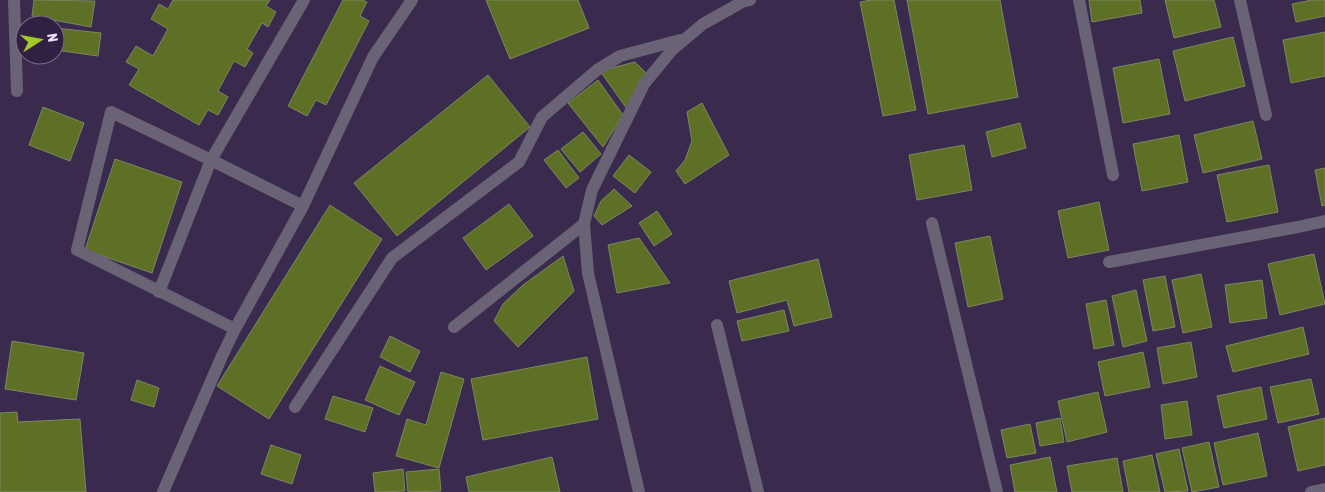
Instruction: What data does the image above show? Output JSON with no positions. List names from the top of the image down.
{
  "north": "right"
}
